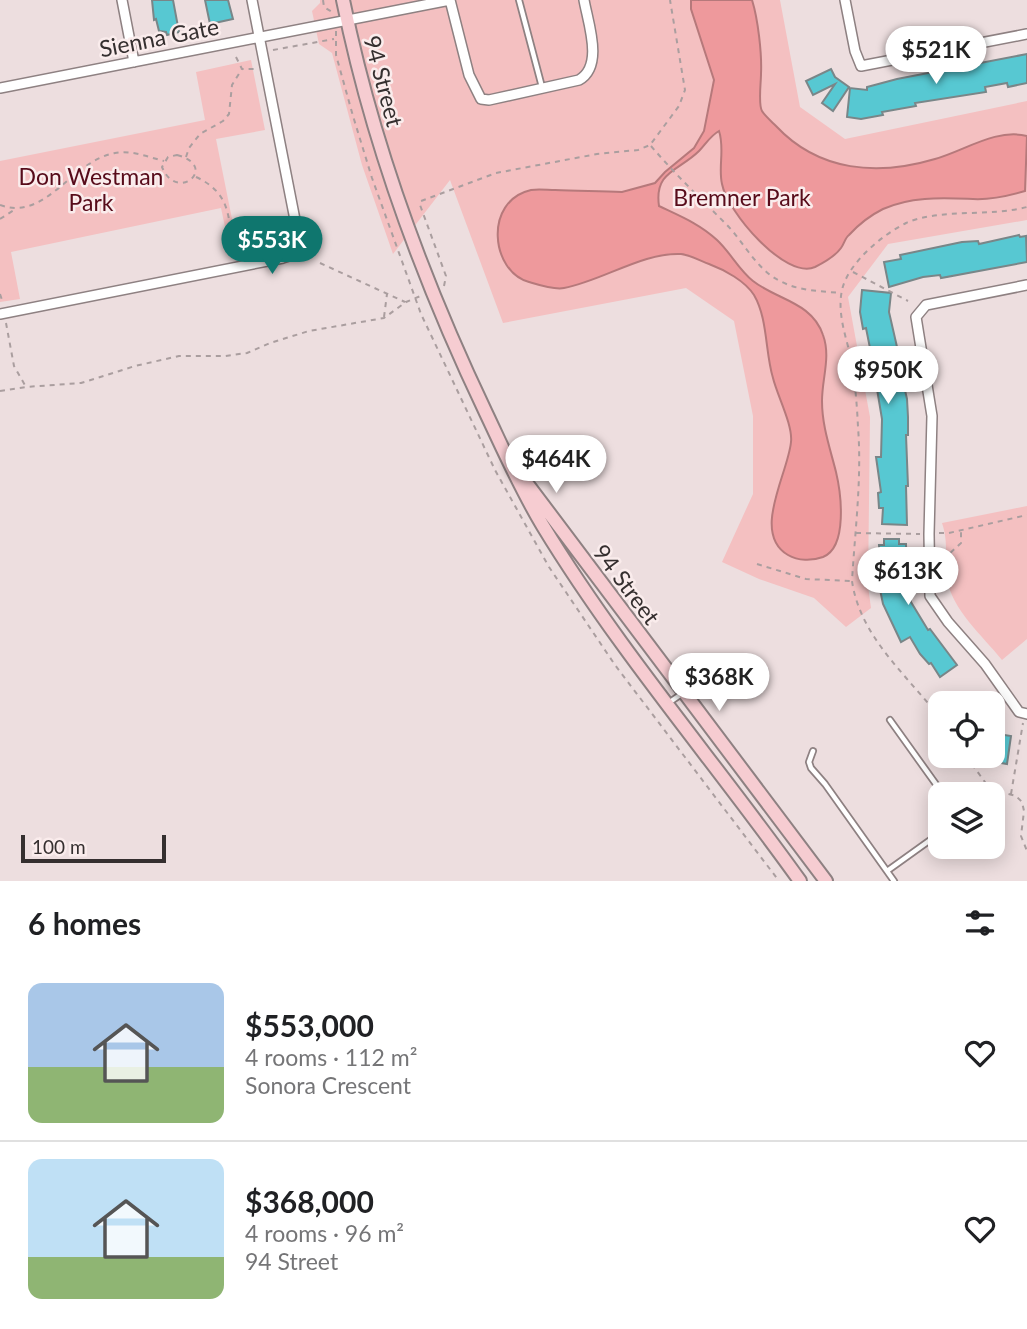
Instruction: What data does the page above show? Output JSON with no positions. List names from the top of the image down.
{
  "streets": {
    "main road": ["94 Street"],
    "street": ["Sienna Gate"]
  },
  "crossings": [
    ["Sienna Gate", "94 Street"]
  ],
  "parks": ["Don Westman Park", "Bremner Park"],
  "scale_bar": "100 m",
  "page": {
    "price": [
      "$521K",
      "$553K",
      "$950K",
      "$464K",
      "$613K",
      "$368K"
    ],
    "scale": "100 m",
    "heading": "6 homes",
    "list": [
      {
        "name": "$553,000",
        "note": "4 rooms · 112 m² · Sonora Crescent"
      },
      {
        "name": "$368,000",
        "note": "4 rooms · 96 m² · 94 Street"
      }
    ]
  }
}
